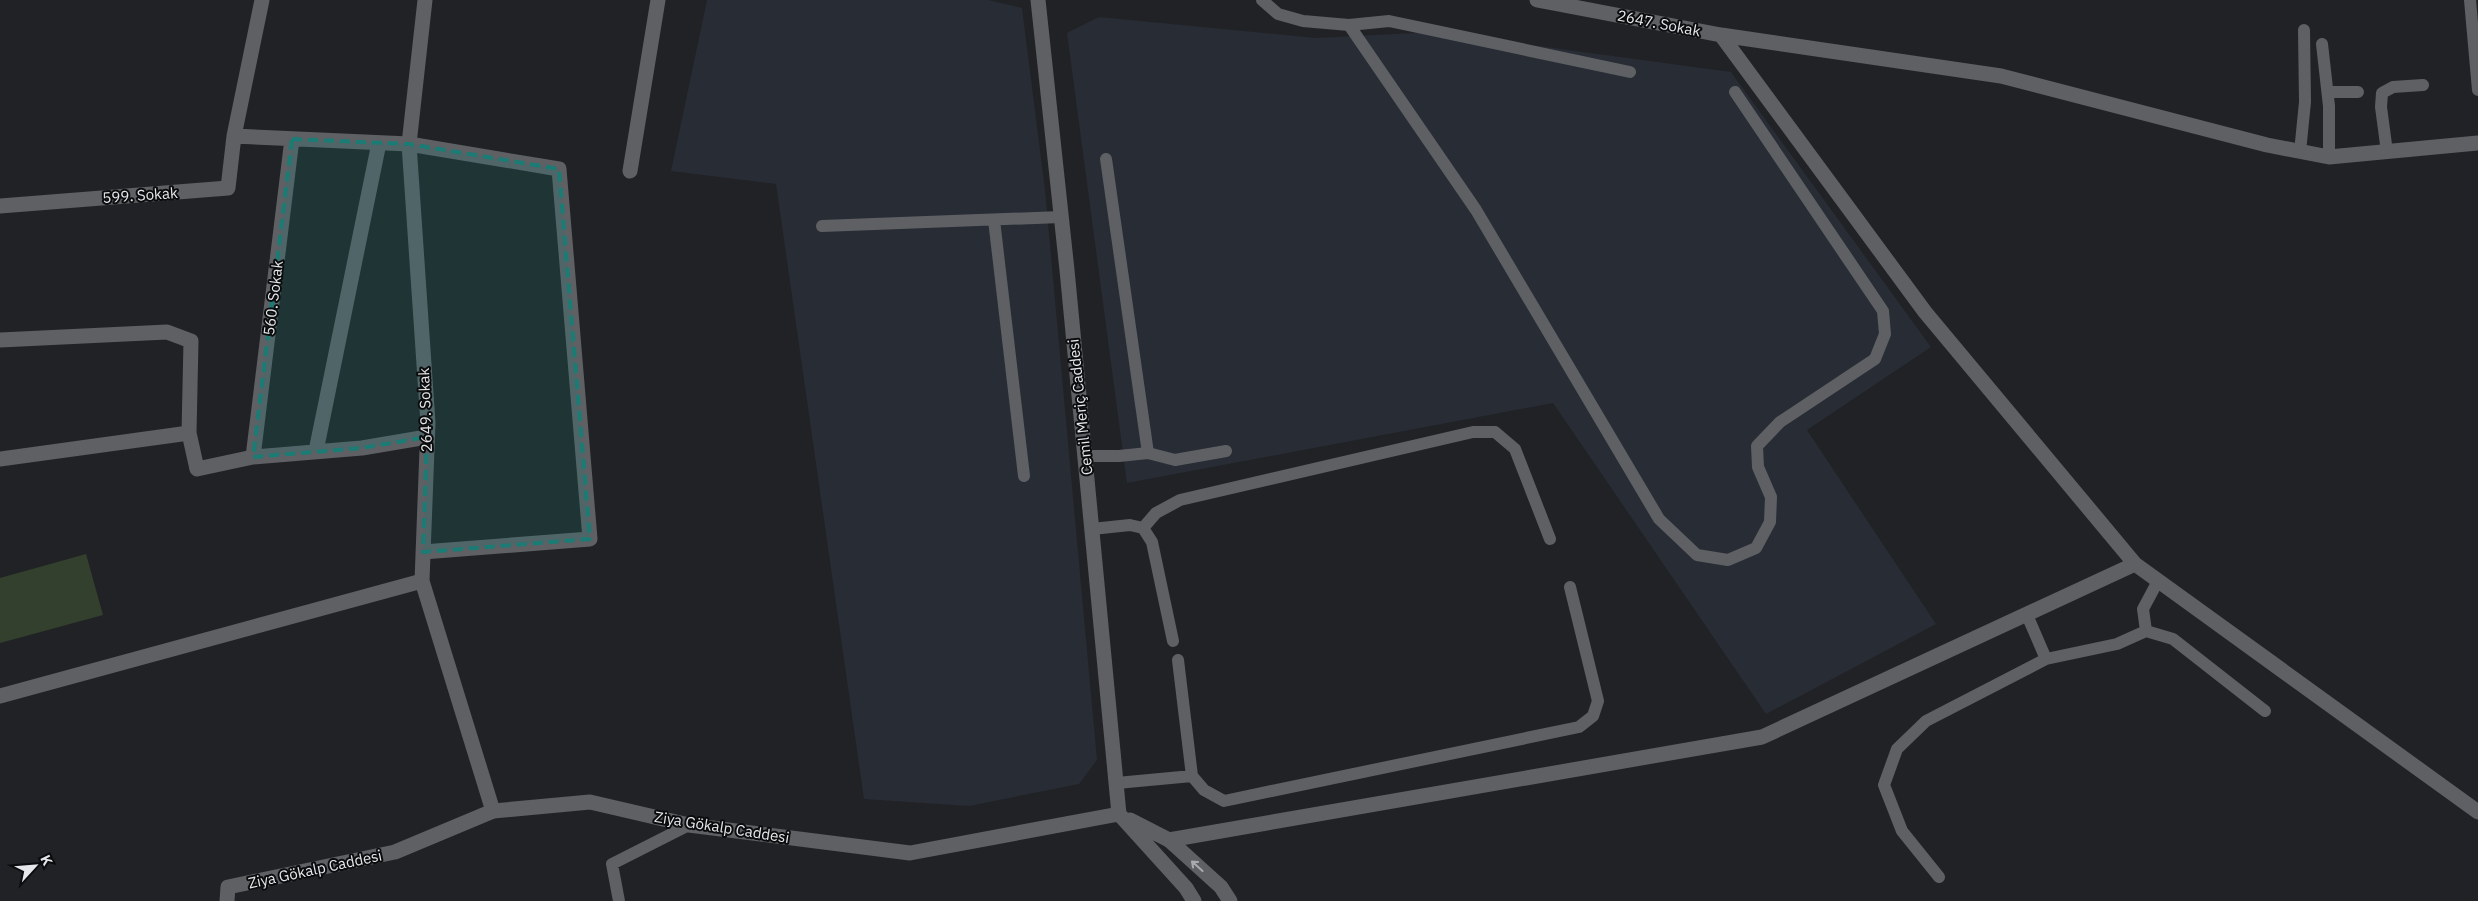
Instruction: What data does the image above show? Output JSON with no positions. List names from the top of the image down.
{
  "streets": {
    "street": [
      "2647. Sokak",
      "599. Sokak",
      "560. Sokak",
      "Cemil Meriç Caddesi",
      "2649. Sokak",
      "Ziya Gökalp Caddesi"
    ]
  },
  "crossings": [
    ["Cemil Meriç Caddesi", "Ziya Gökalp Caddesi"],
    ["2649. Sokak", "Ziya Gökalp Caddesi"]
  ],
  "north": "top right"
}
